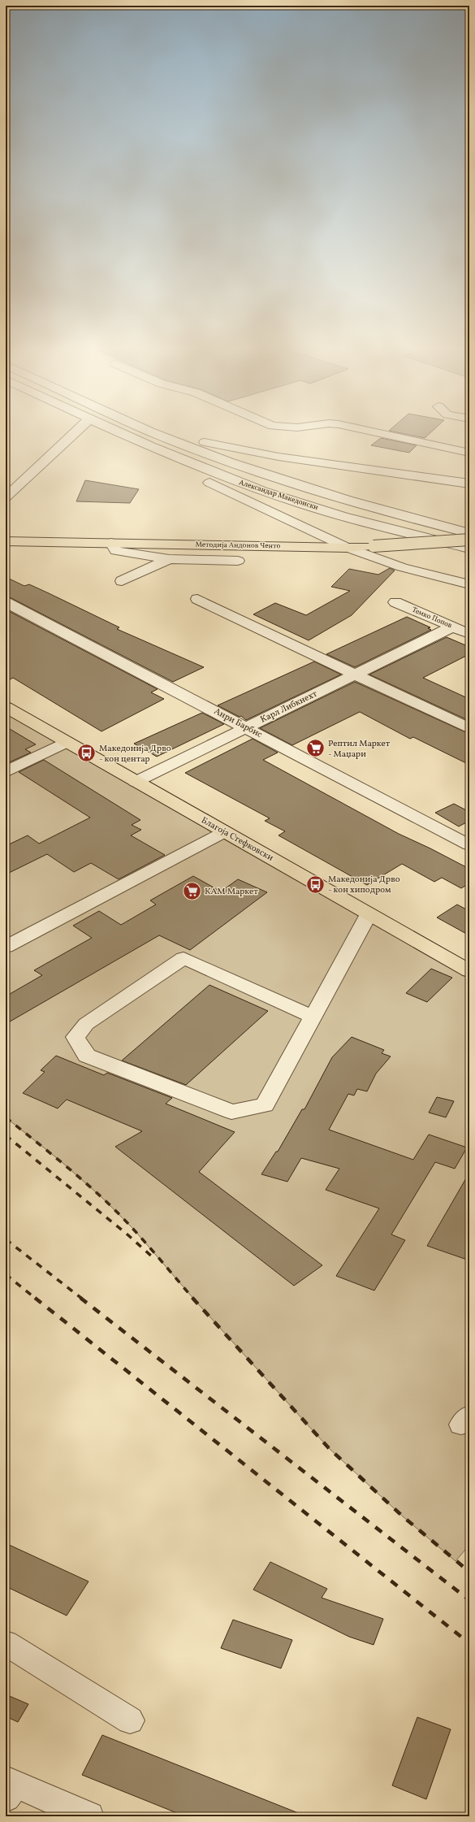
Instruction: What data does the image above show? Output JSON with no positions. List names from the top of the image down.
{
  "streets": {
    "main road": ["Методија Андонов Ченто", "Благоја Стефковски"],
    "street": [
      "Александар Македонски",
      "Темко Попов",
      "Карл Либкнехт",
      "Анри Барбис"
    ]
  },
  "crossings": [
    ["Темко Попов", "Карл Либкнехт"],
    ["Карл Либкнехт", "Анри Барбис"],
    ["Карл Либкнехт", "Благоја Стефковски"]
  ],
  "places": {
    "supermarket": ["Рептил Маркет - Маџари", "КАМ Маркет"],
    "bus stop": ["Македонија Дрво - кон центар", "Македонија Дрво - кон хиподром"]
  }
}
